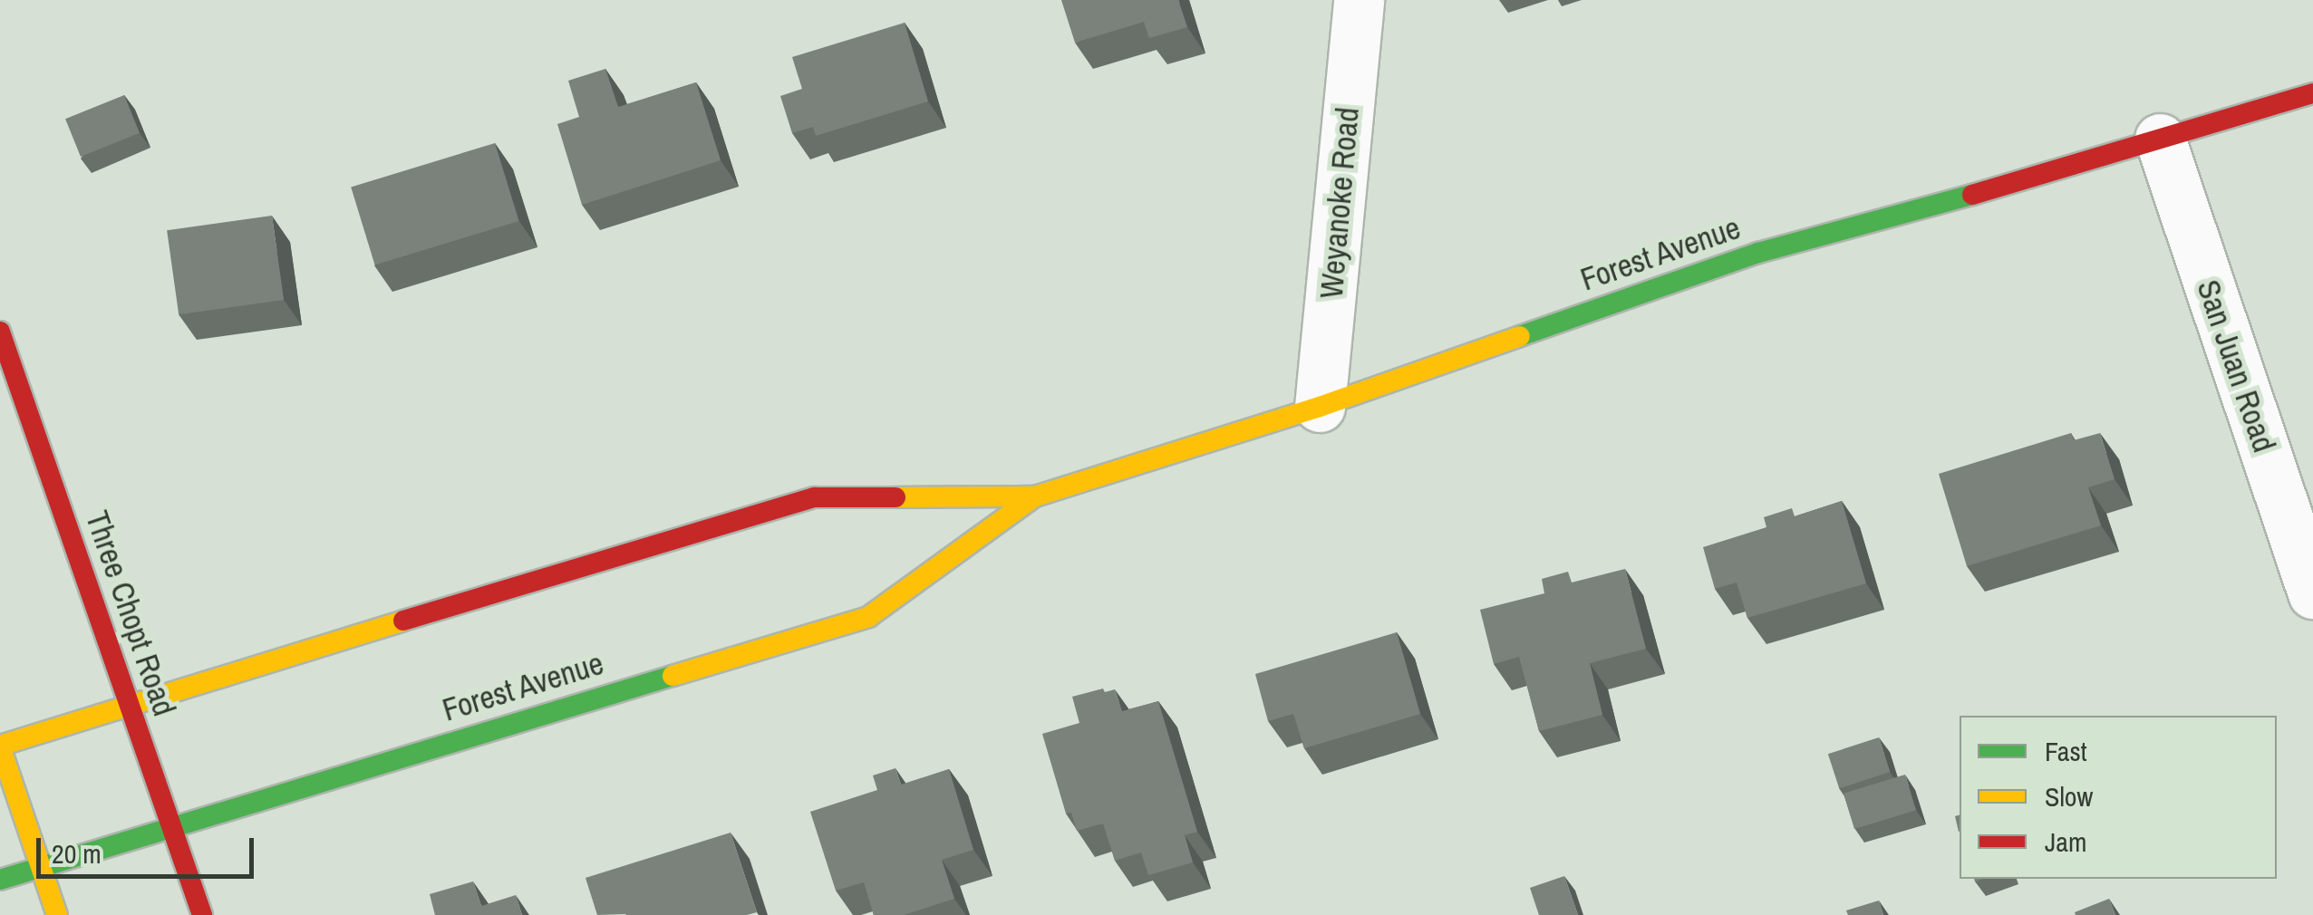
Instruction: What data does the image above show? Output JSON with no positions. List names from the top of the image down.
{
  "streets": {
    "main road": ["Forest Avenue", "Three Chopt Road"],
    "street": ["Weyanoke Road", "San Juan Road"]
  },
  "crossings": [
    ["Weyanoke Road", "Forest Avenue"],
    ["Forest Avenue", "San Juan Road"],
    ["Forest Avenue", "Three Chopt Road"]
  ],
  "legend": ["Fast", "Slow", "Jam"],
  "scale_bar": "20 m"
}
